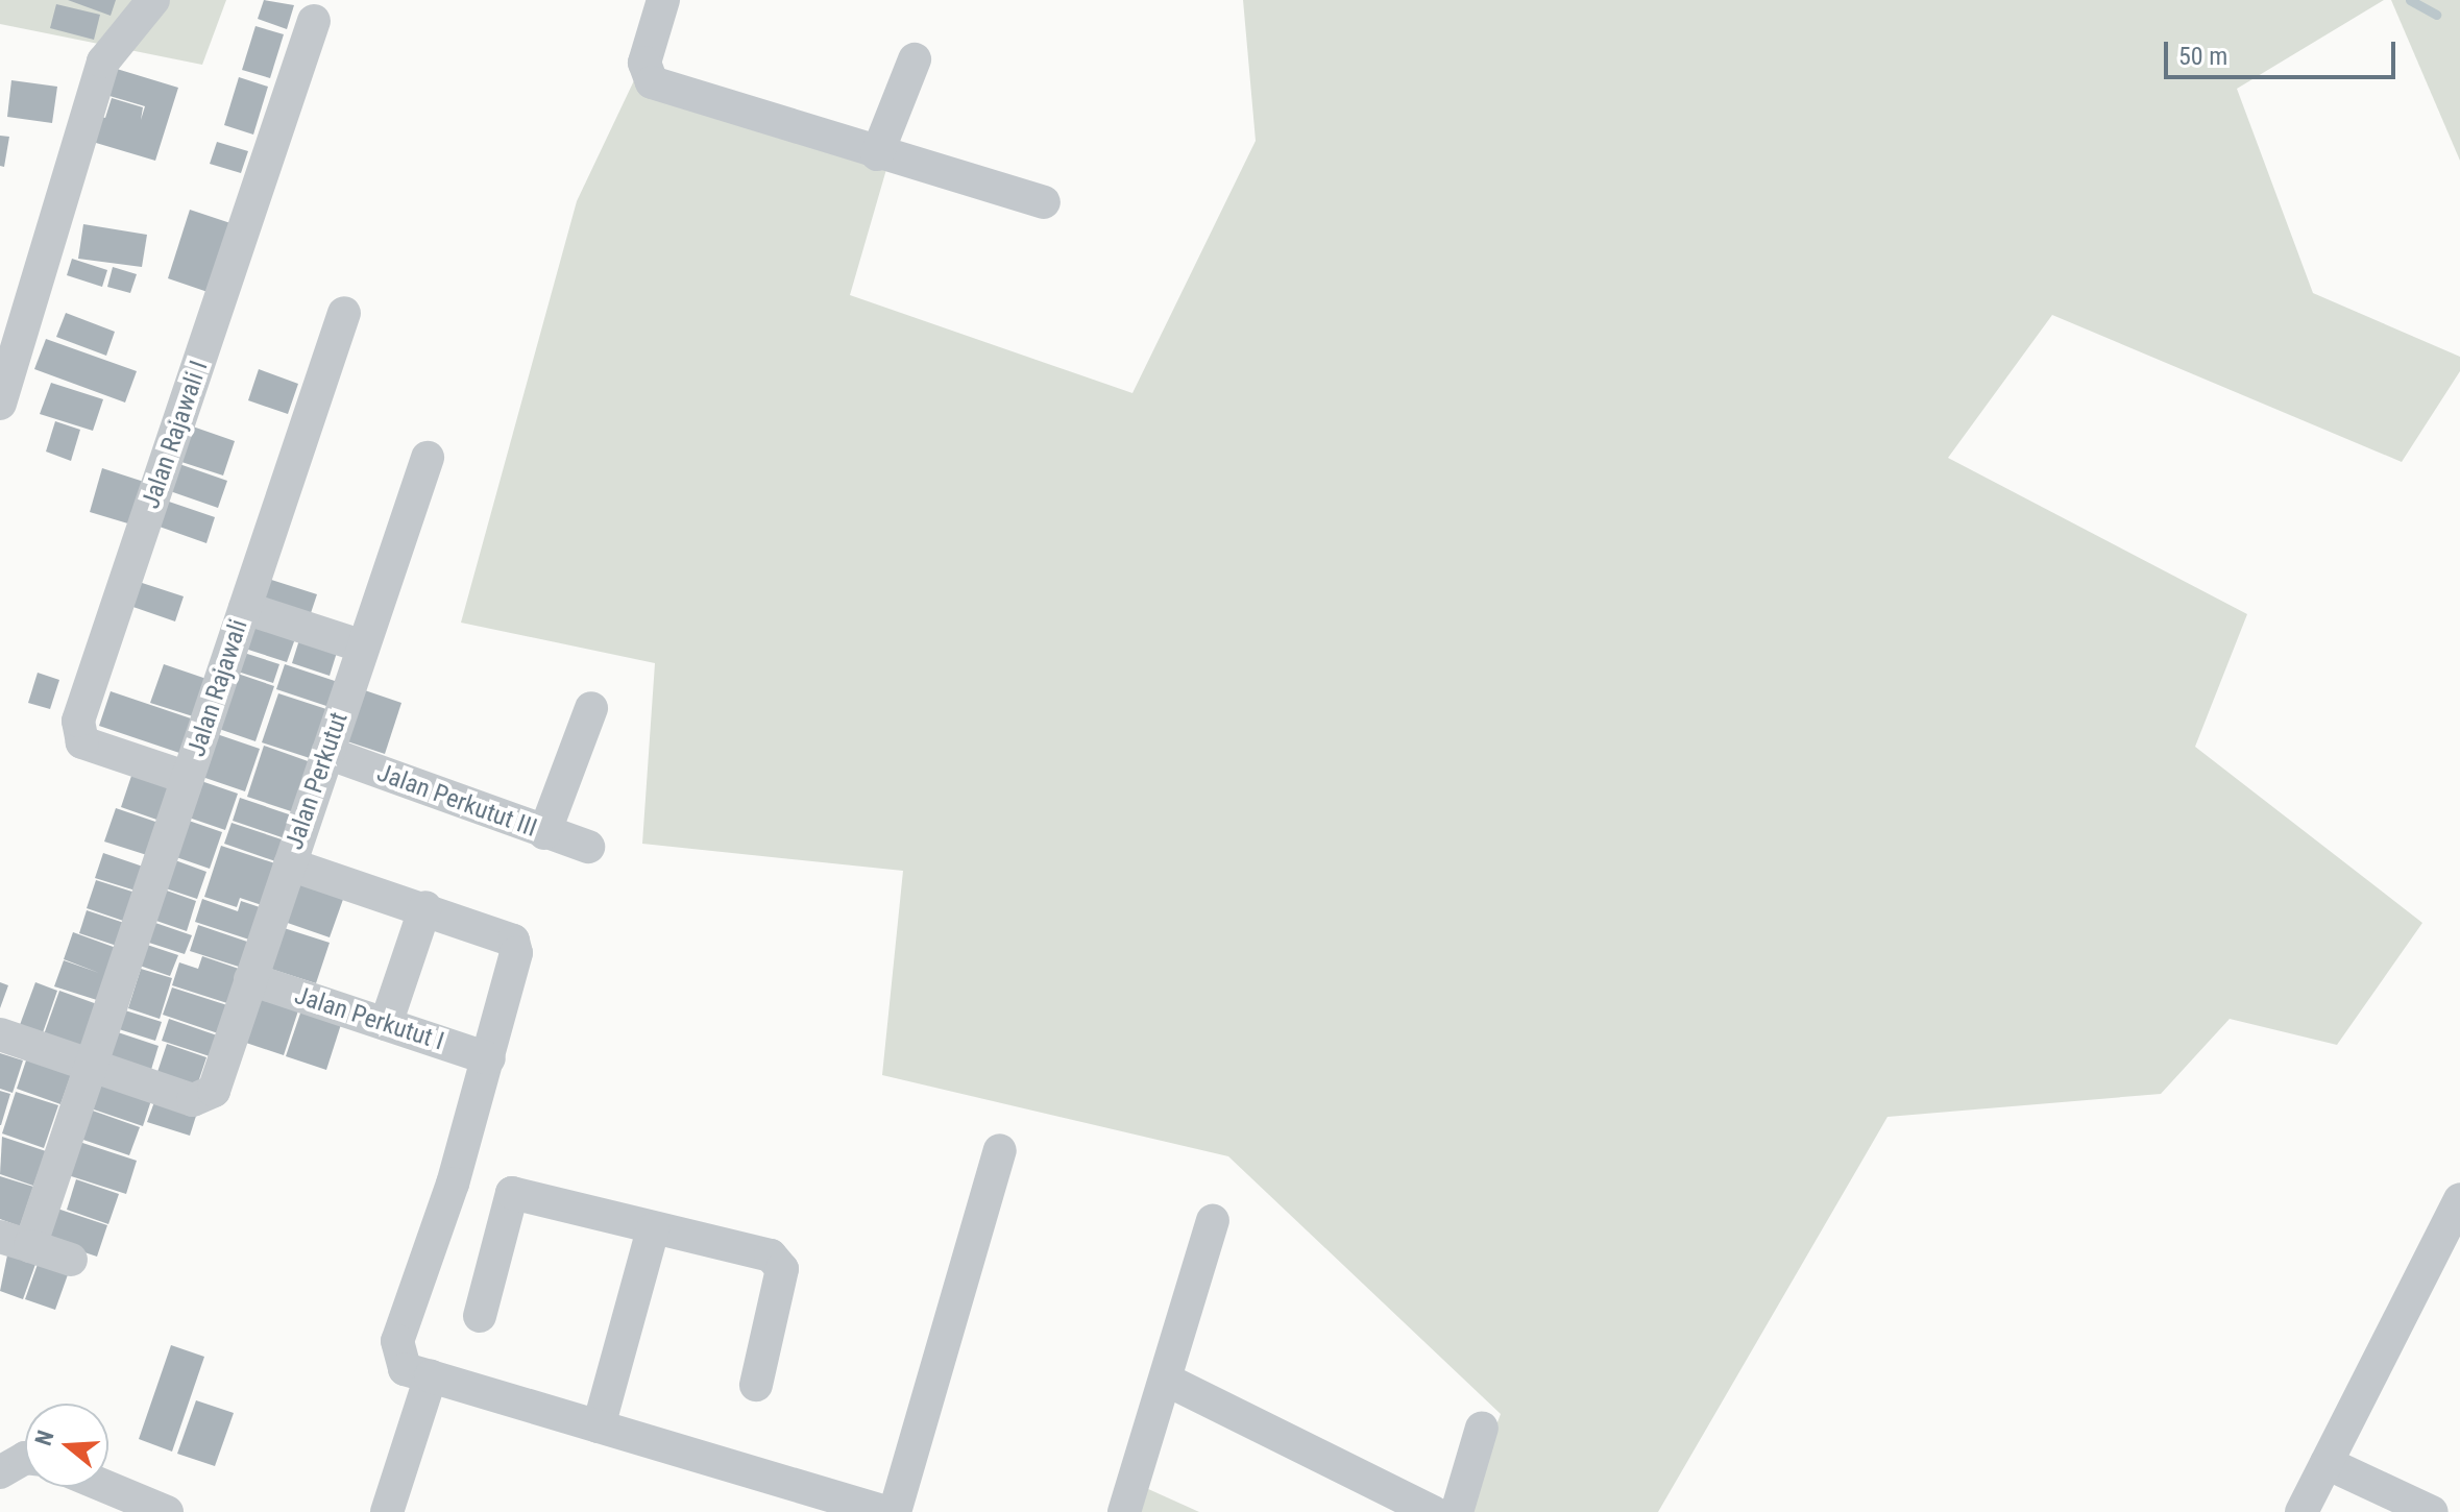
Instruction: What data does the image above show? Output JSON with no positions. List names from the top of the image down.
{
  "streets": {
    "street": [
      "Jalan Rajawali I",
      "Jalan Rajawali",
      "Jalan Perkutut",
      "Jalan Perkutut III",
      "Jalan Perkutut I"
    ]
  },
  "crossings": [
    ["Jalan Rajawali I", "Jalan Rajawali"],
    ["Jalan Rajawali", "Jalan Perkutut"],
    ["Jalan Perkutut", "Jalan Perkutut III"],
    ["Jalan Perkutut", "Jalan Perkutut I"]
  ],
  "scale_bar": "50 m",
  "north": "left"
}
